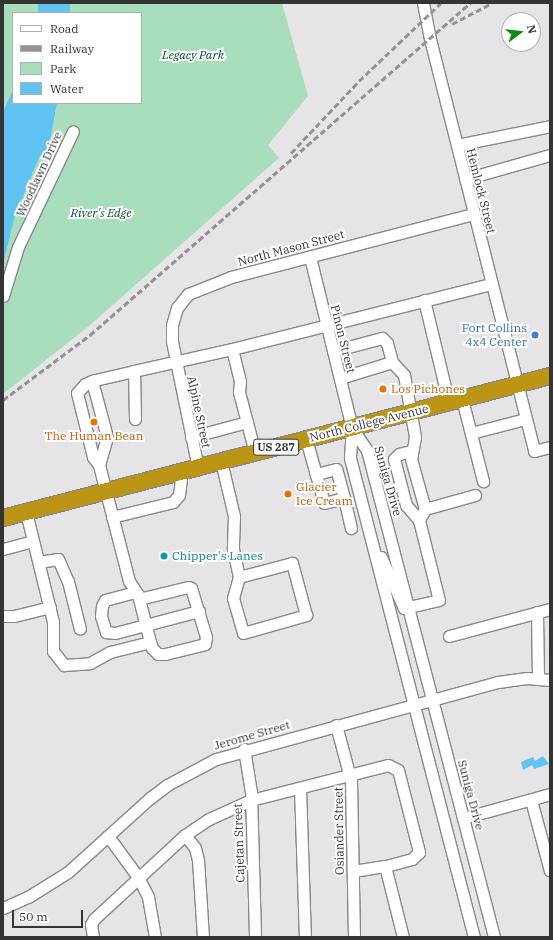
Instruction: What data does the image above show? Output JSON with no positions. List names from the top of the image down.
{
  "streets": {
    "highway": ["North College Avenue", "US 287"],
    "street": [
      "Woodlawn Drive",
      "Hemlock Street",
      "North Mason Street",
      "Pinon Street",
      "Alpine Street",
      "Suniga Drive",
      "Jerome Street",
      "Osiander Street",
      "Cajetan Street"
    ]
  },
  "crossings": [
    ["Hemlock Street", "North Mason Street"],
    ["Hemlock Street", "North College Avenue"],
    ["North Mason Street", "Pinon Street"],
    ["North Mason Street", "Alpine Street"],
    ["Pinon Street", "North College Avenue"],
    ["Pinon Street", "Suniga Drive"],
    ["Alpine Street", "North College Avenue"],
    ["North College Avenue", "Suniga Drive"],
    ["Suniga Drive", "Jerome Street"],
    ["Jerome Street", "Osiander Street"],
    ["Jerome Street", "Cajetan Street"]
  ],
  "parks": ["Legacy Park", "River's Edge"],
  "places": [
    "Fort Collins 4x4 Center",
    "Los Pichones",
    "The Human Bean",
    "Glacier Ice Cream",
    "Chipper's Lanes"
  ],
  "legend": [
    "Road",
    "Railway",
    "Park",
    "Water"
  ],
  "scale_bar": "50 m",
  "north": "right"
}
